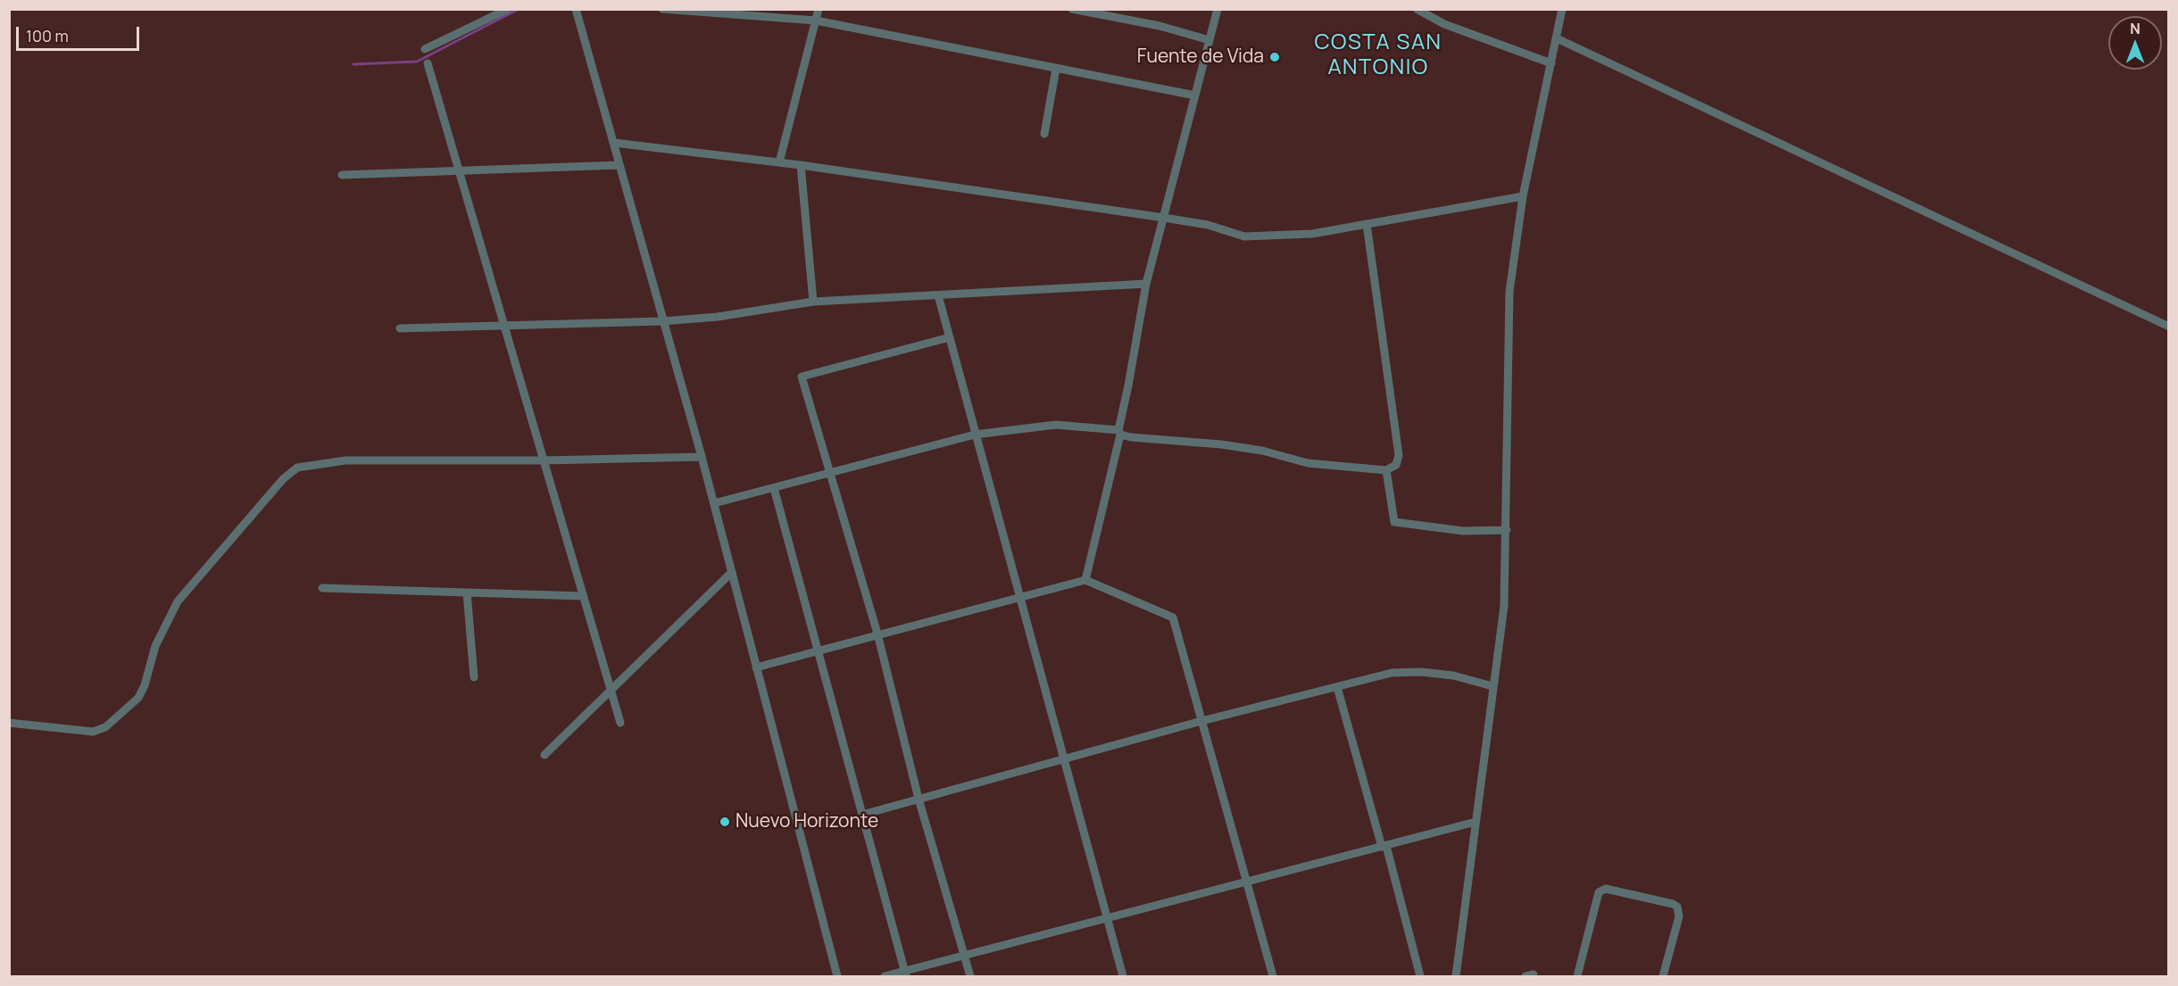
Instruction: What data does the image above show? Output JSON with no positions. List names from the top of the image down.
{
  "districts": ["COSTA SAN ANTONIO"],
  "places": ["Fuente de Vida", "Nuevo Horizonte"],
  "scale_bar": "100 m",
  "north": "top"
}
